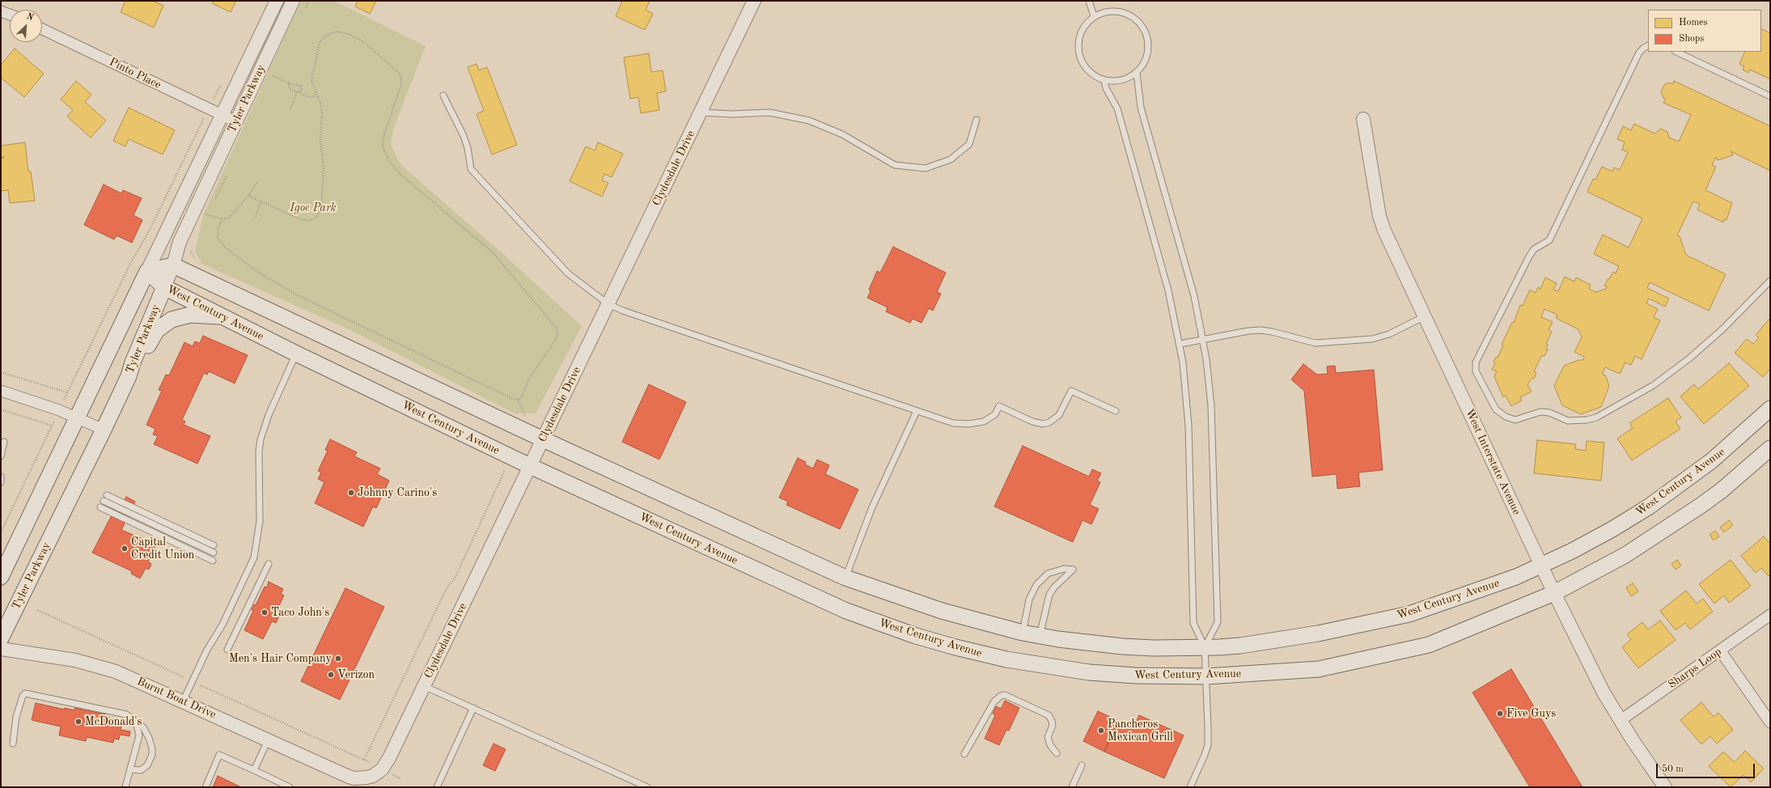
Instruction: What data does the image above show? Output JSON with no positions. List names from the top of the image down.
{
  "streets": {
    "main road": ["Tyler Parkway", "West Century Avenue"],
    "street": [
      "Pinto Place",
      "Clydesdale Drive",
      "West Interstate Avenue",
      "Sharps Loop",
      "Burnt Boat Drive"
    ]
  },
  "crossings": [
    ["Pinto Place", "Tyler Parkway"],
    ["Tyler Parkway", "West Century Avenue"],
    ["Clydesdale Drive", "West Century Avenue"],
    ["Clydesdale Drive", "Burnt Boat Drive"],
    ["West Century Avenue", "West Interstate Avenue"],
    ["West Interstate Avenue", "Sharps Loop"]
  ],
  "parks": ["Igoe Park"],
  "places": [
    "Johnny Carino's",
    "Capital Credit Union",
    "Taco John's",
    "Men's Hair Company",
    "Verizon",
    "Five Guys",
    "McDonald's",
    "Pancheros Mexican Grill"
  ],
  "legend": ["Homes", "Shops"],
  "scale_bar": "50 m",
  "north": "top right"
}
